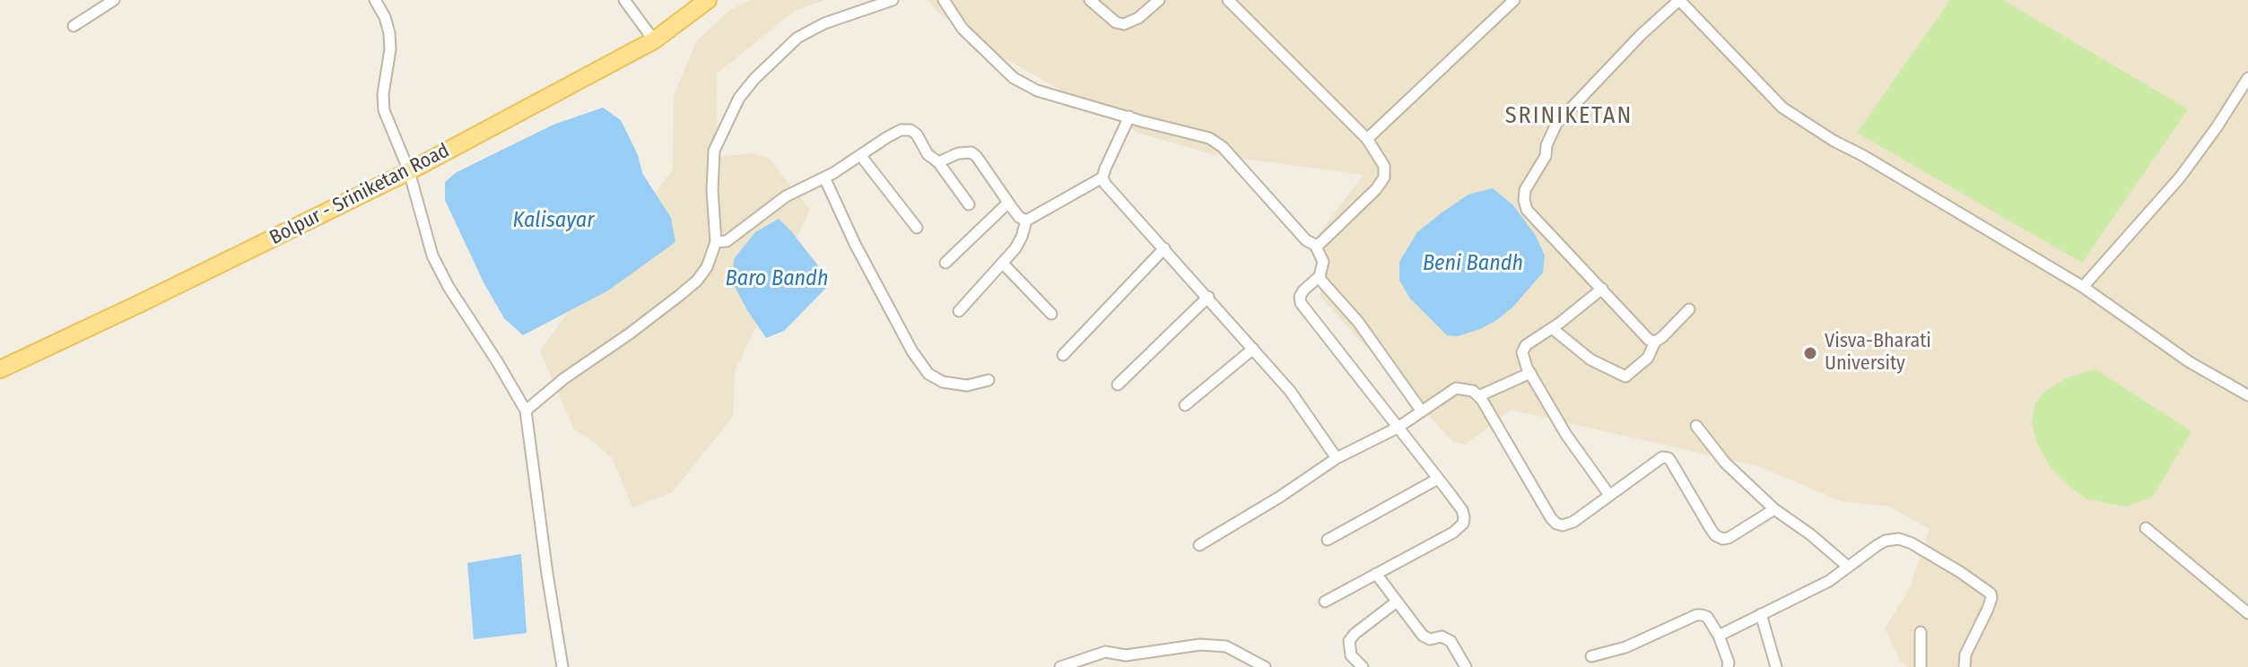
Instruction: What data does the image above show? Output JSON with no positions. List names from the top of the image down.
{
  "streets": {
    "main road": ["Bolpur - Sriniketan Road"]
  },
  "districts": ["SRINIKETAN"],
  "water": ["Kalisayar", "Beni Bandh", "Baro Bandh"],
  "places": ["Visva-Bharati University"]
}
